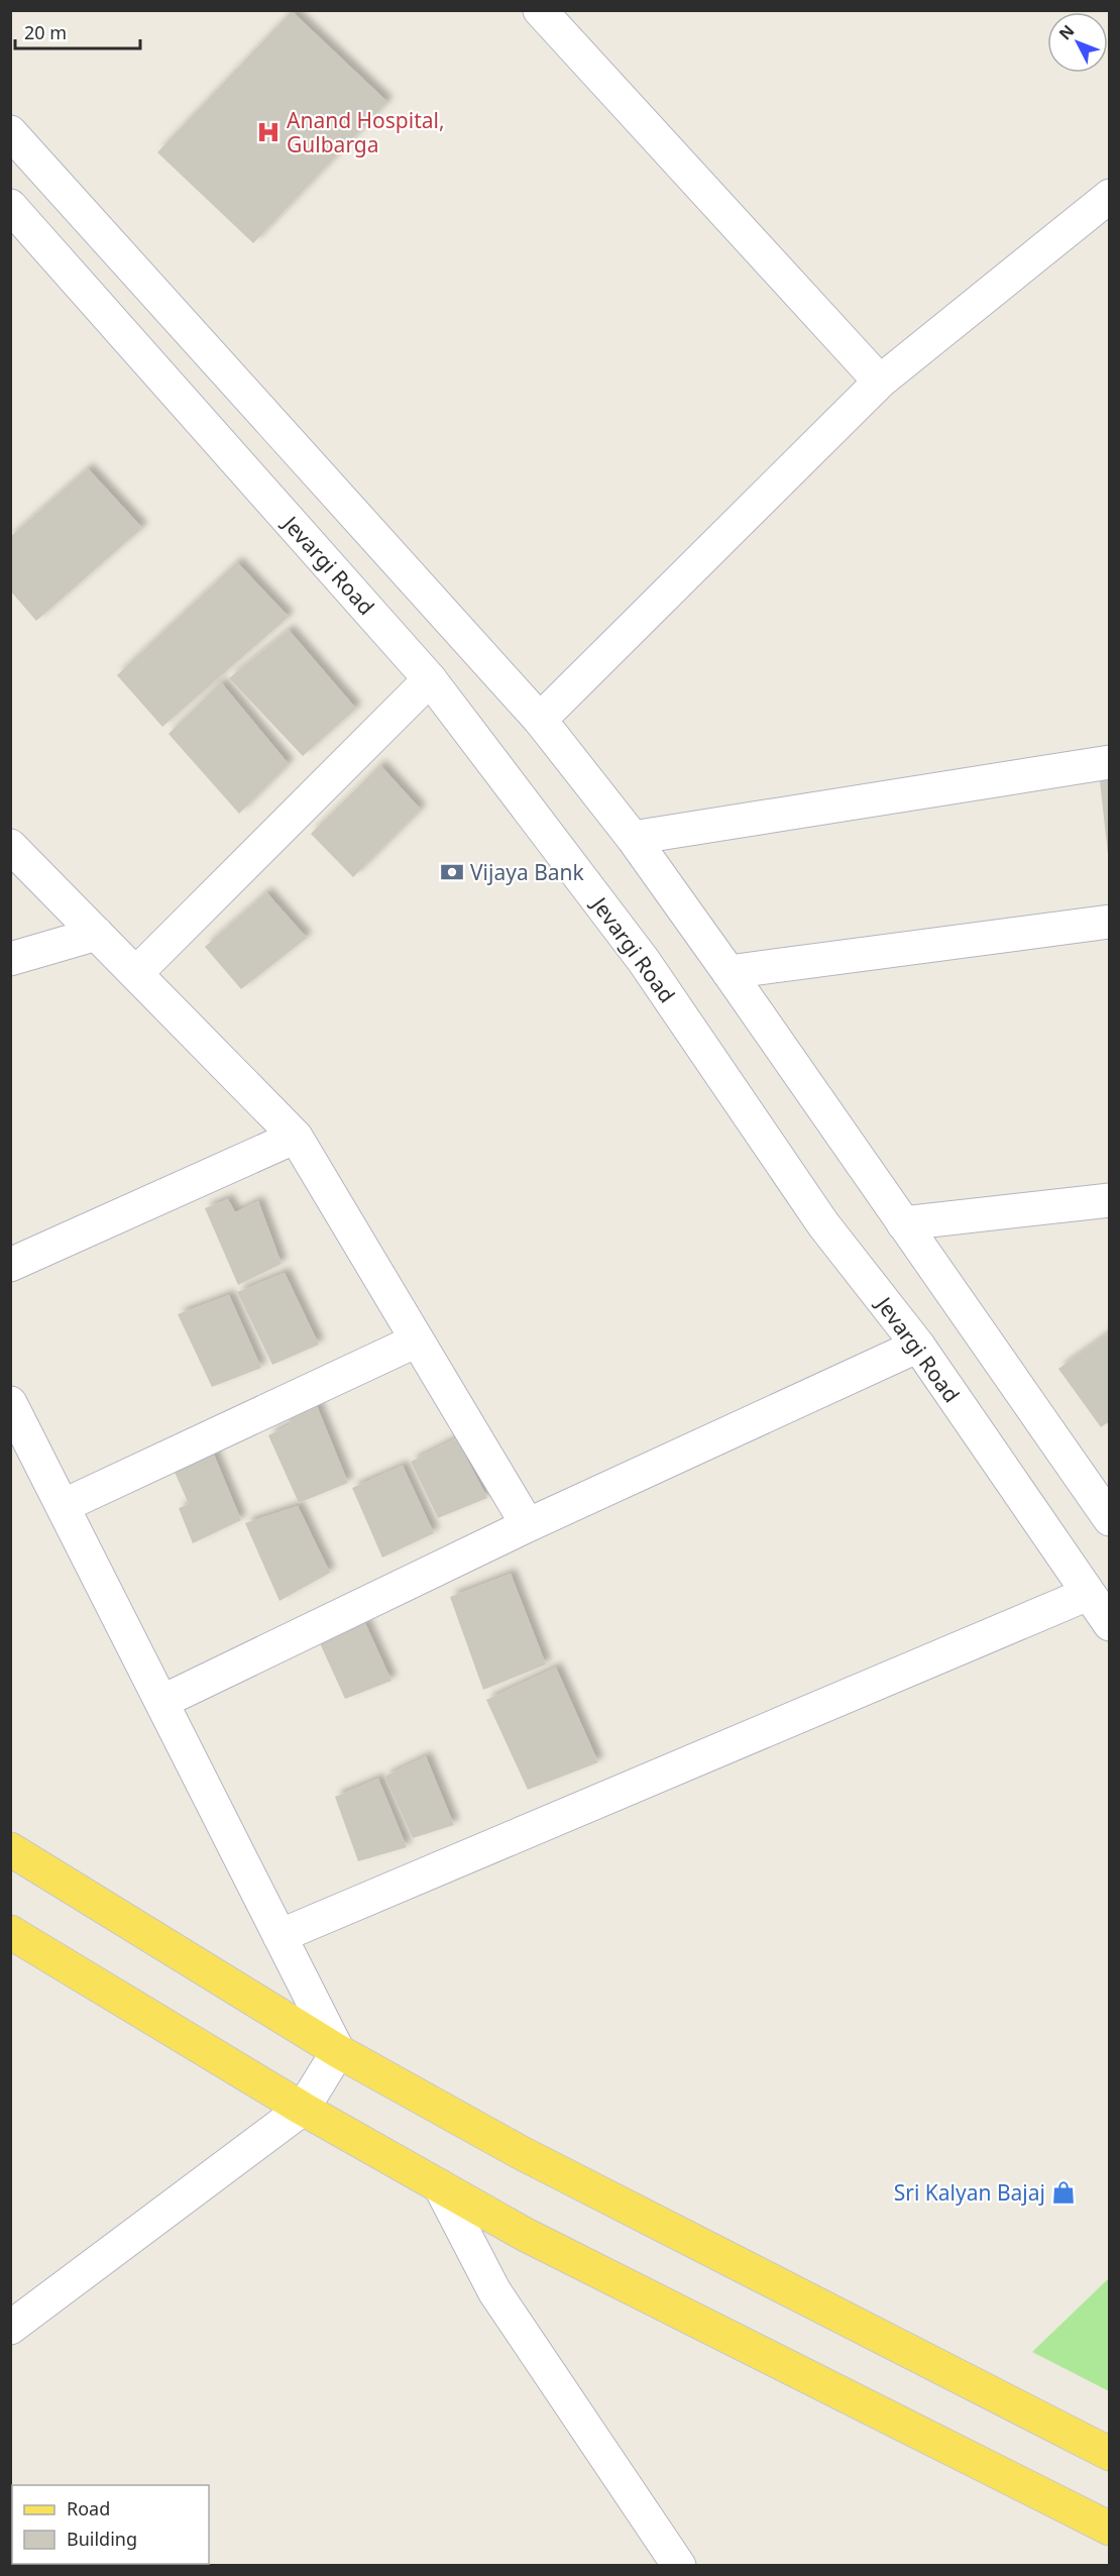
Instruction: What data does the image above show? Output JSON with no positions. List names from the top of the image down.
{
  "streets": {
    "street": ["Jevargi Road"]
  },
  "places": {
    "hospital": ["Anand Hospital, Gulbarga"],
    "bank": ["Vijaya Bank"],
    "shop": ["Sri Kalyan Bajaj"]
  },
  "legend": ["Road", "Building"],
  "scale_bar": "20 m",
  "north": "top left"
}
